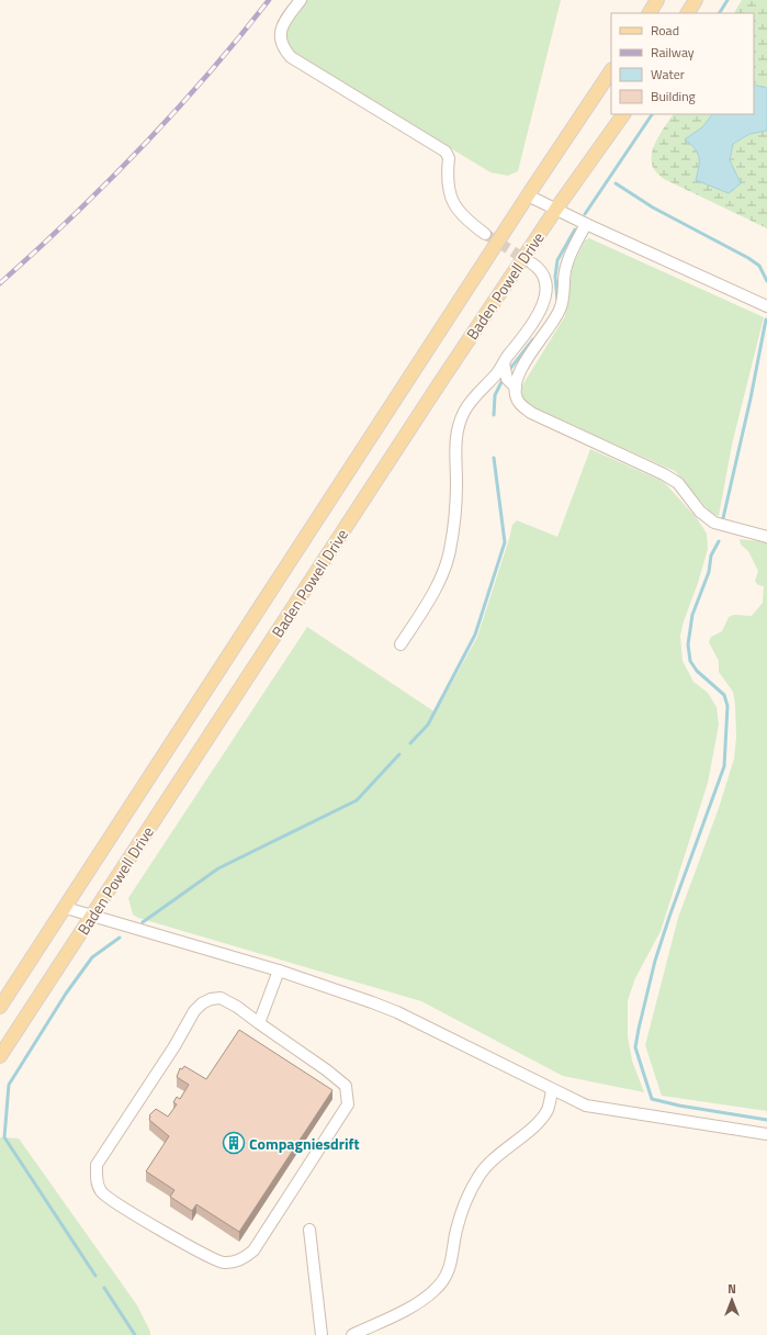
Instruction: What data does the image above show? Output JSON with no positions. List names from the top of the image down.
{
  "streets": {
    "main road": ["Baden Powell Drive"]
  },
  "places": {
    "building": ["Compagniesdrift"]
  },
  "legend": [
    "Road",
    "Railway",
    "Water",
    "Building"
  ],
  "north": "top"
}
